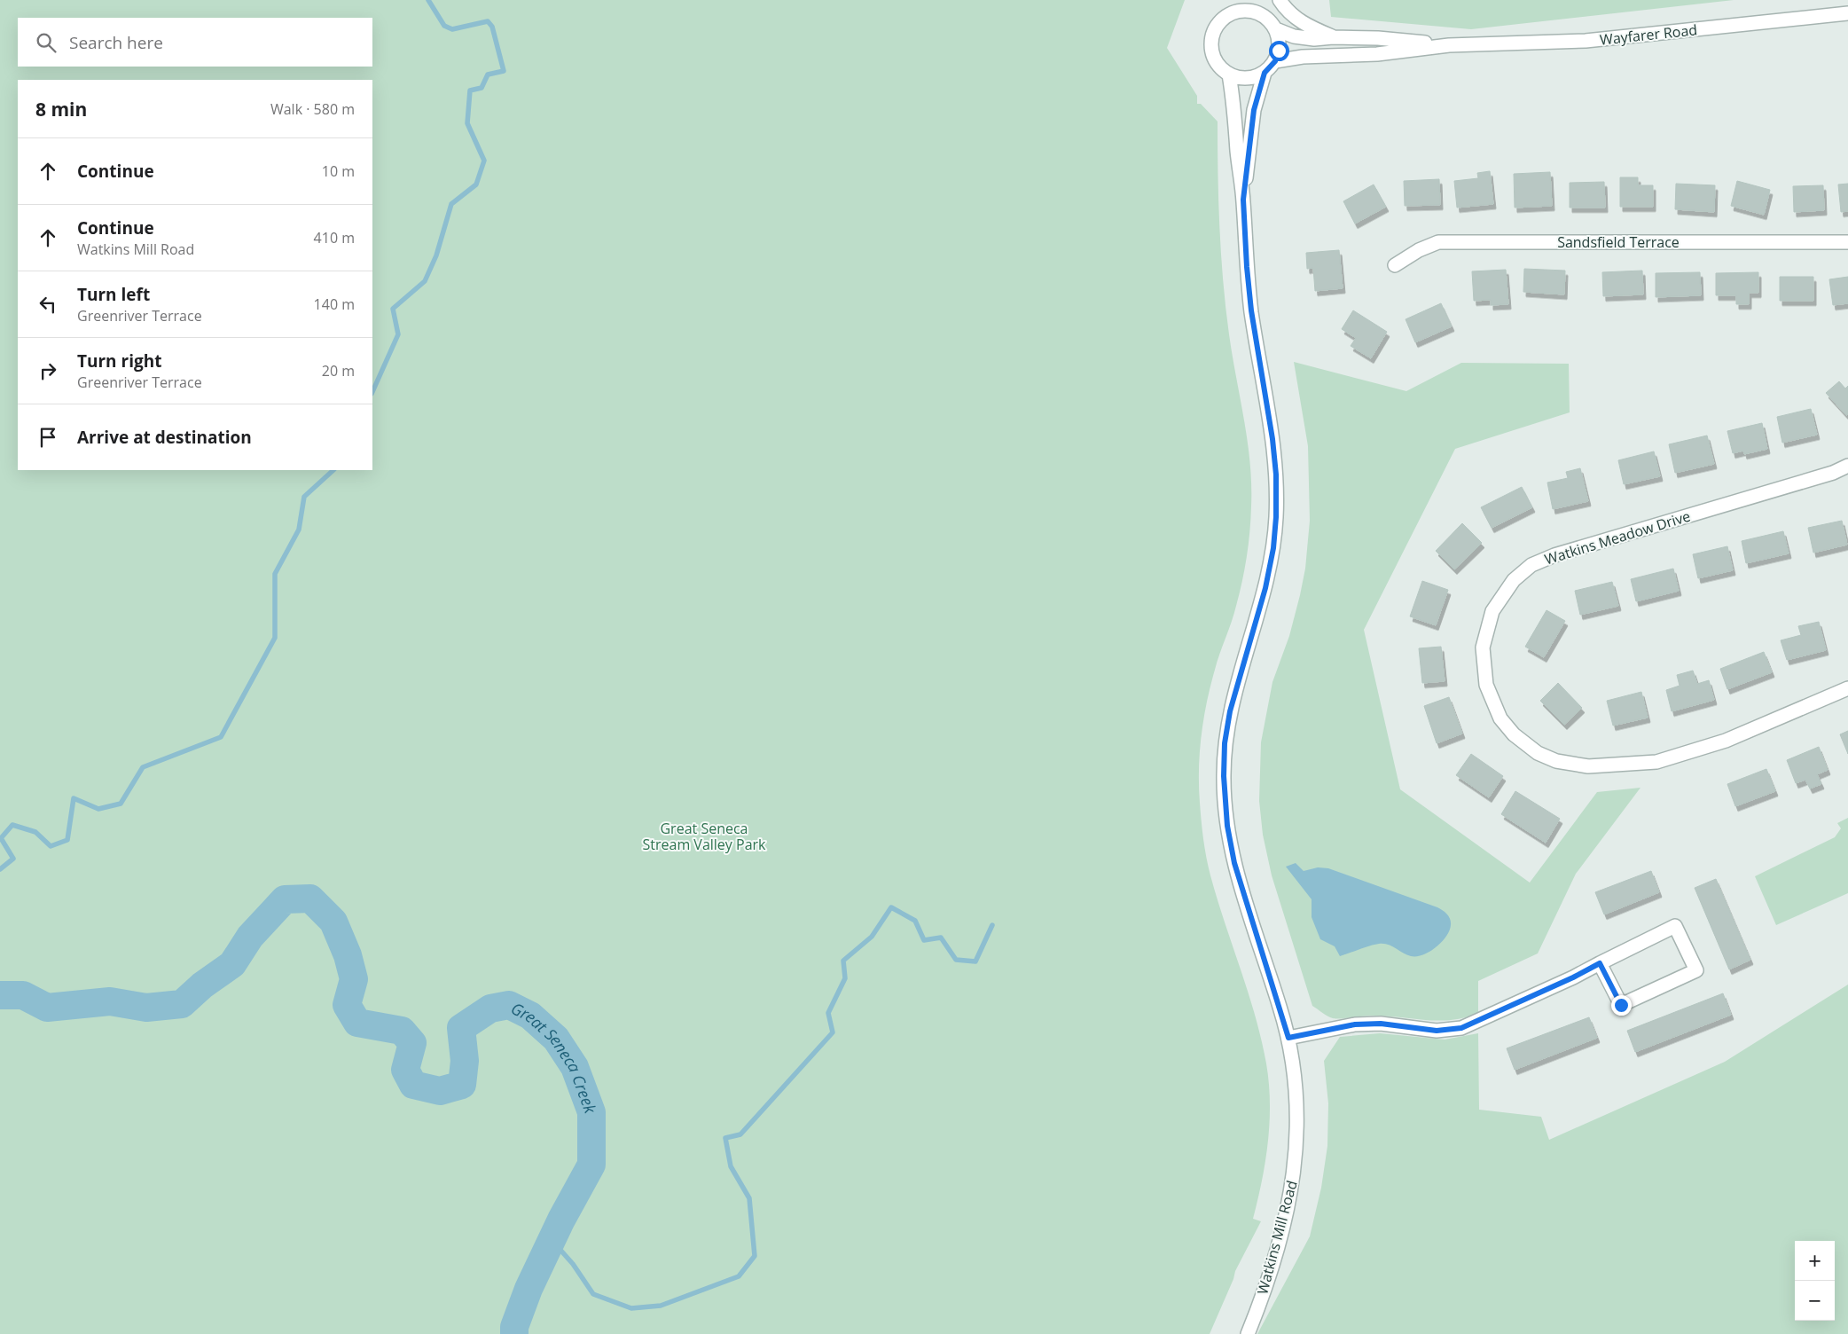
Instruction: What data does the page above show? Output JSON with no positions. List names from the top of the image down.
{
  "streets": {
    "street": [
      "Wayfarer Road",
      "Sandsfield Terrace",
      "Watkins Meadow Drive",
      "Watkins Mill Road"
    ]
  },
  "crossings": [
    ["Wayfarer Road", "Watkins Mill Road"]
  ],
  "water": ["Great Seneca Creek"],
  "parks": ["Great Seneca Stream Valley Park"],
  "page": {
    "search": "Search here",
    "heading": ["8 min", "Walk · 580 m"],
    "list": [
      ["Continue", "10 m"],
      ["Continue", "Watkins Mill Road", "410 m"],
      ["Turn left", "Greenriver Terrace", "140 m"],
      ["Turn right", "Greenriver Terrace", "20 m"],
      "Arrive at destination"
    ],
    "map_buttons": ["+", "−"]
  }
}
